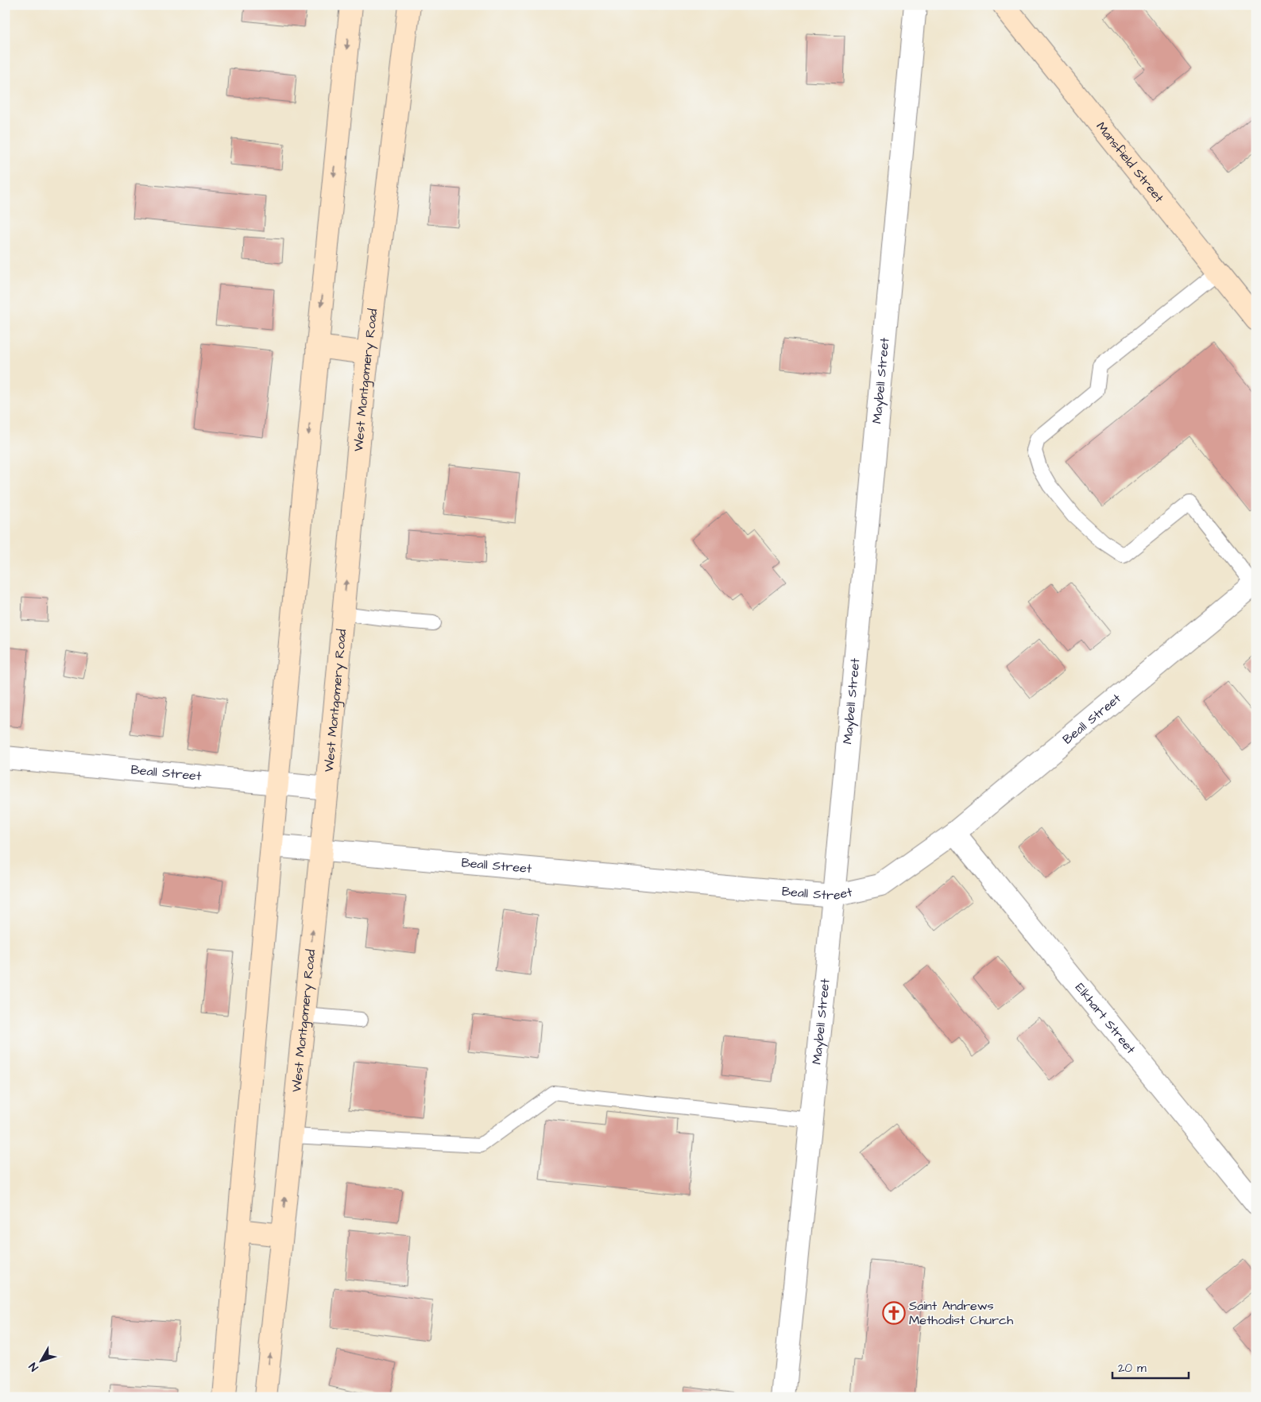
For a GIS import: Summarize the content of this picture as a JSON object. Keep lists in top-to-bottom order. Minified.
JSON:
{"streets":{"main road":["Mansfield Street","West Montgomery Road"],"street":["Maybell Street","Beall Street","Elkhart Street"]},"crossings":[["West Montgomery Road","Beall Street"],["Maybell Street","Beall Street"],["Beall Street","Elkhart Street"]],"places":{"church":["Saint Andrews Methodist Church"]},"scale_bar":"20 m","north":"bottom left"}
